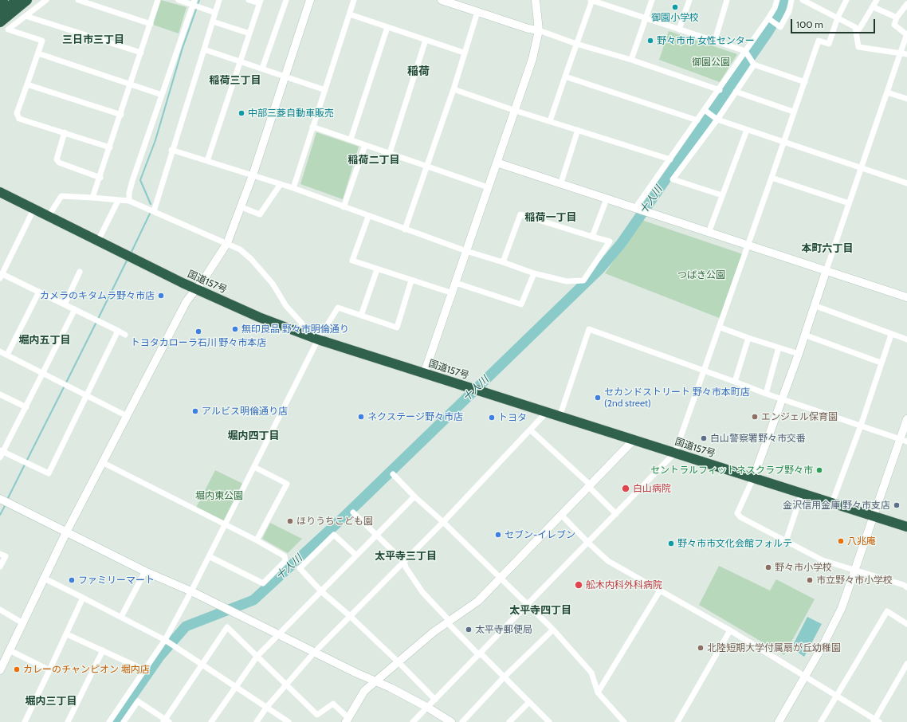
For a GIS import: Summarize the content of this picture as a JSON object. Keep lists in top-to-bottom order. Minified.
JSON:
{"streets":{"highway":["国道157号"]},"districts":["三日市三丁目","稲荷","稲荷三丁目","稲荷二丁目","稲荷一丁目","本町六丁目","堀内五丁目","堀内四丁目","太平寺三丁目","太平寺四丁目","堀内三丁目"],"water":["十人川"],"parks":["御園公園","つばき公園","堀内東公園"],"places":["御園小学校","野々市市 女性センター","中部三菱自動車販売","カメラのキタムラ野々市店","無印良品 野々市明倫通り","トヨタカローラ石川 野々市本店","セカンドストリート 野々市本町店 (2nd street)","アルビス明倫通り店","ネクステージ野々市店","エンジェル保育園","トヨタ","白山警察署野々市交番","セントラルフィットネスクラブ野々市","白山病院","金沢信用金庫 野々市支店","ほりうちこども園","セブン-イレブン","八兆庵","野々市市文化会館フォルテ","野々市小学校","ファミリーマート","市立野々市小学校","舩木内科外科病院","太平寺郵便局","北陸短期大学付属扇が丘幼稚園","カレーのチャンピオン 堀内店"],"scale_bar":"100 m"}
